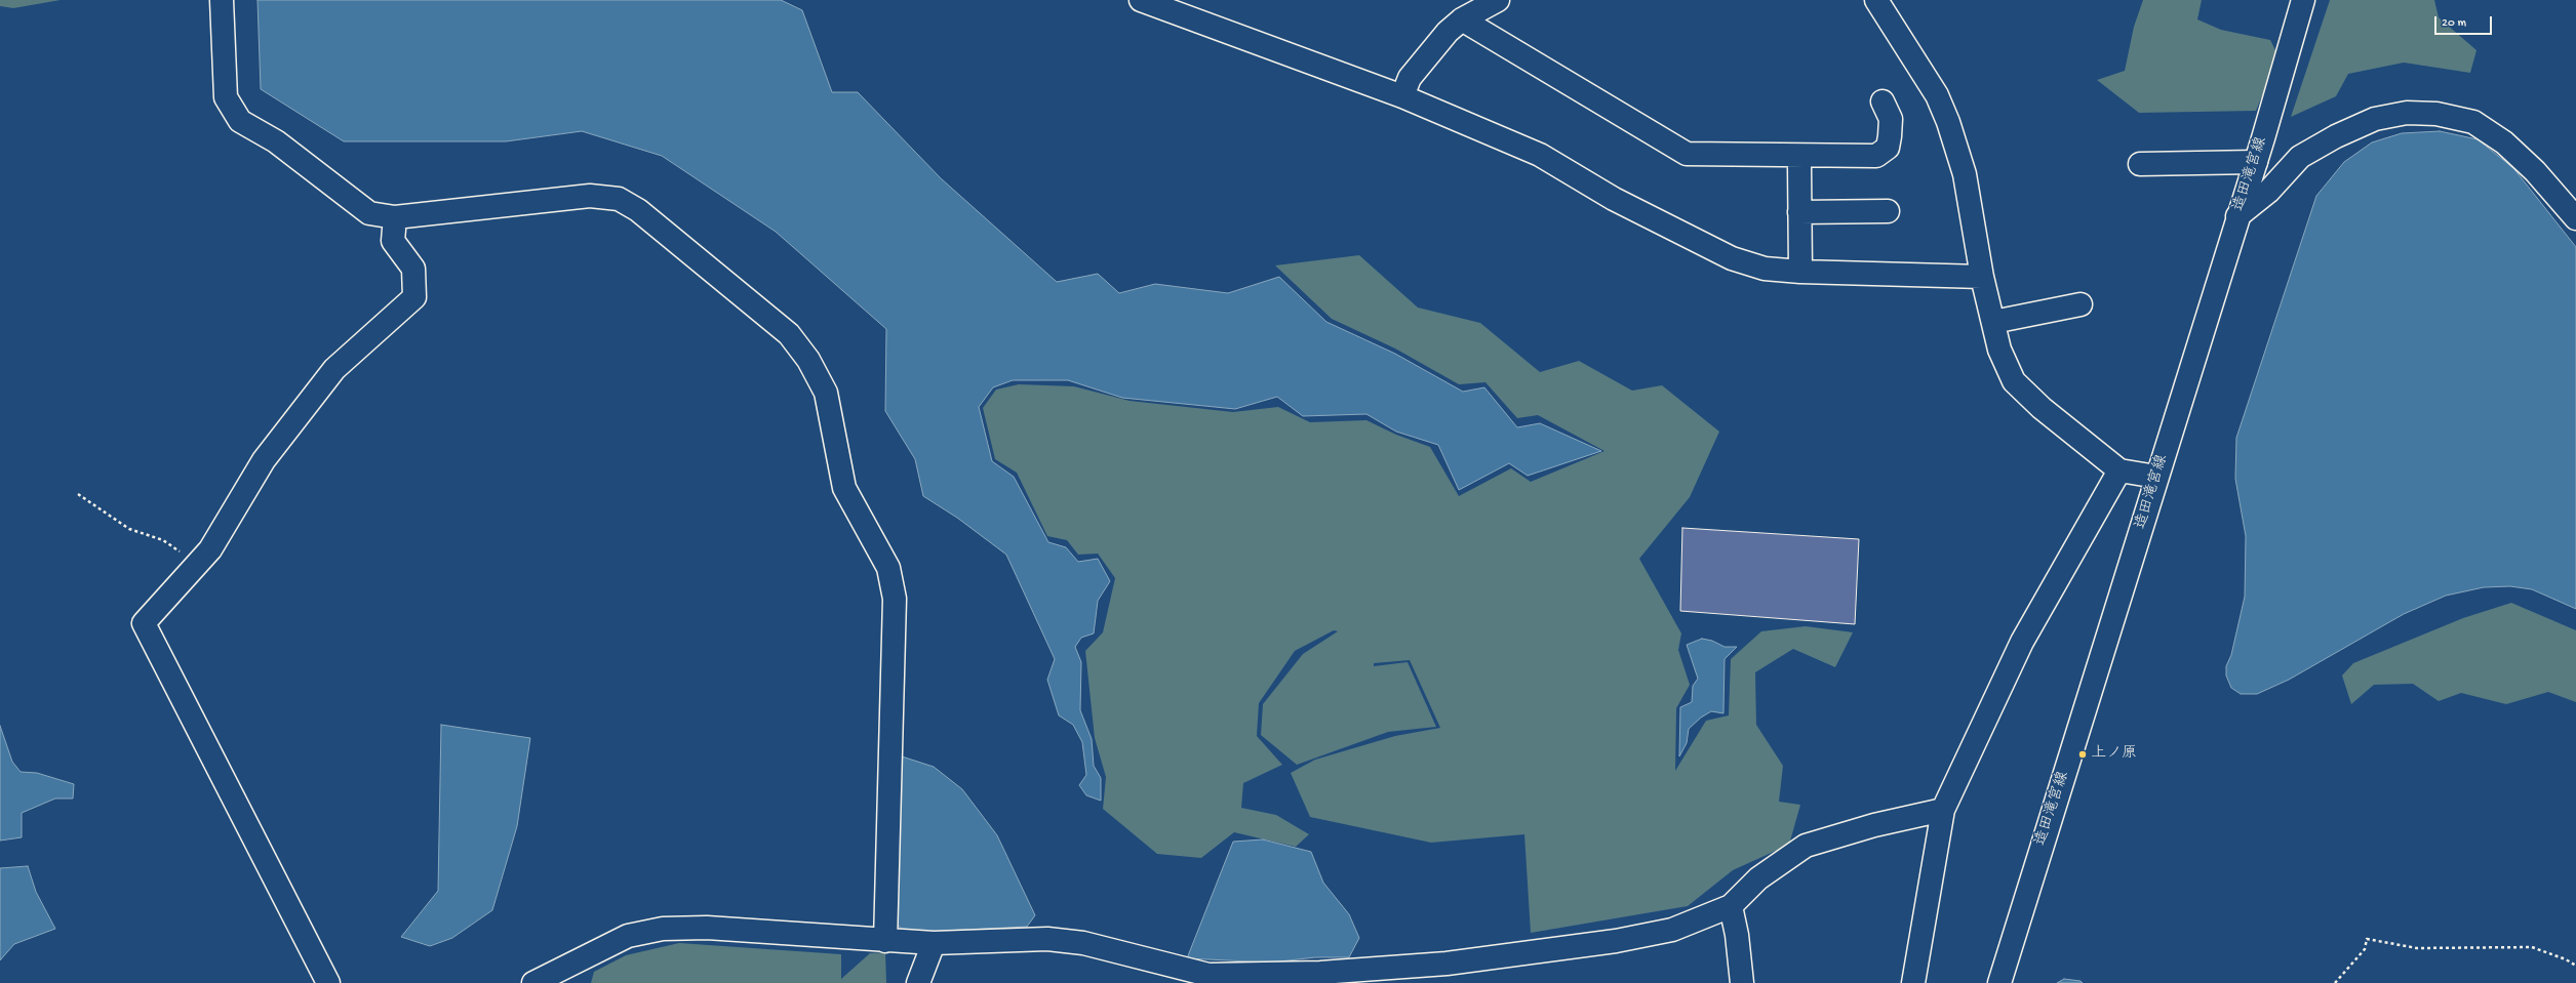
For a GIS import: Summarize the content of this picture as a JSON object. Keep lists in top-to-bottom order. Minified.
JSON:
{"streets":{"street":["造田滝宮線"]},"places":["上ノ原"],"scale_bar":"20 m"}
